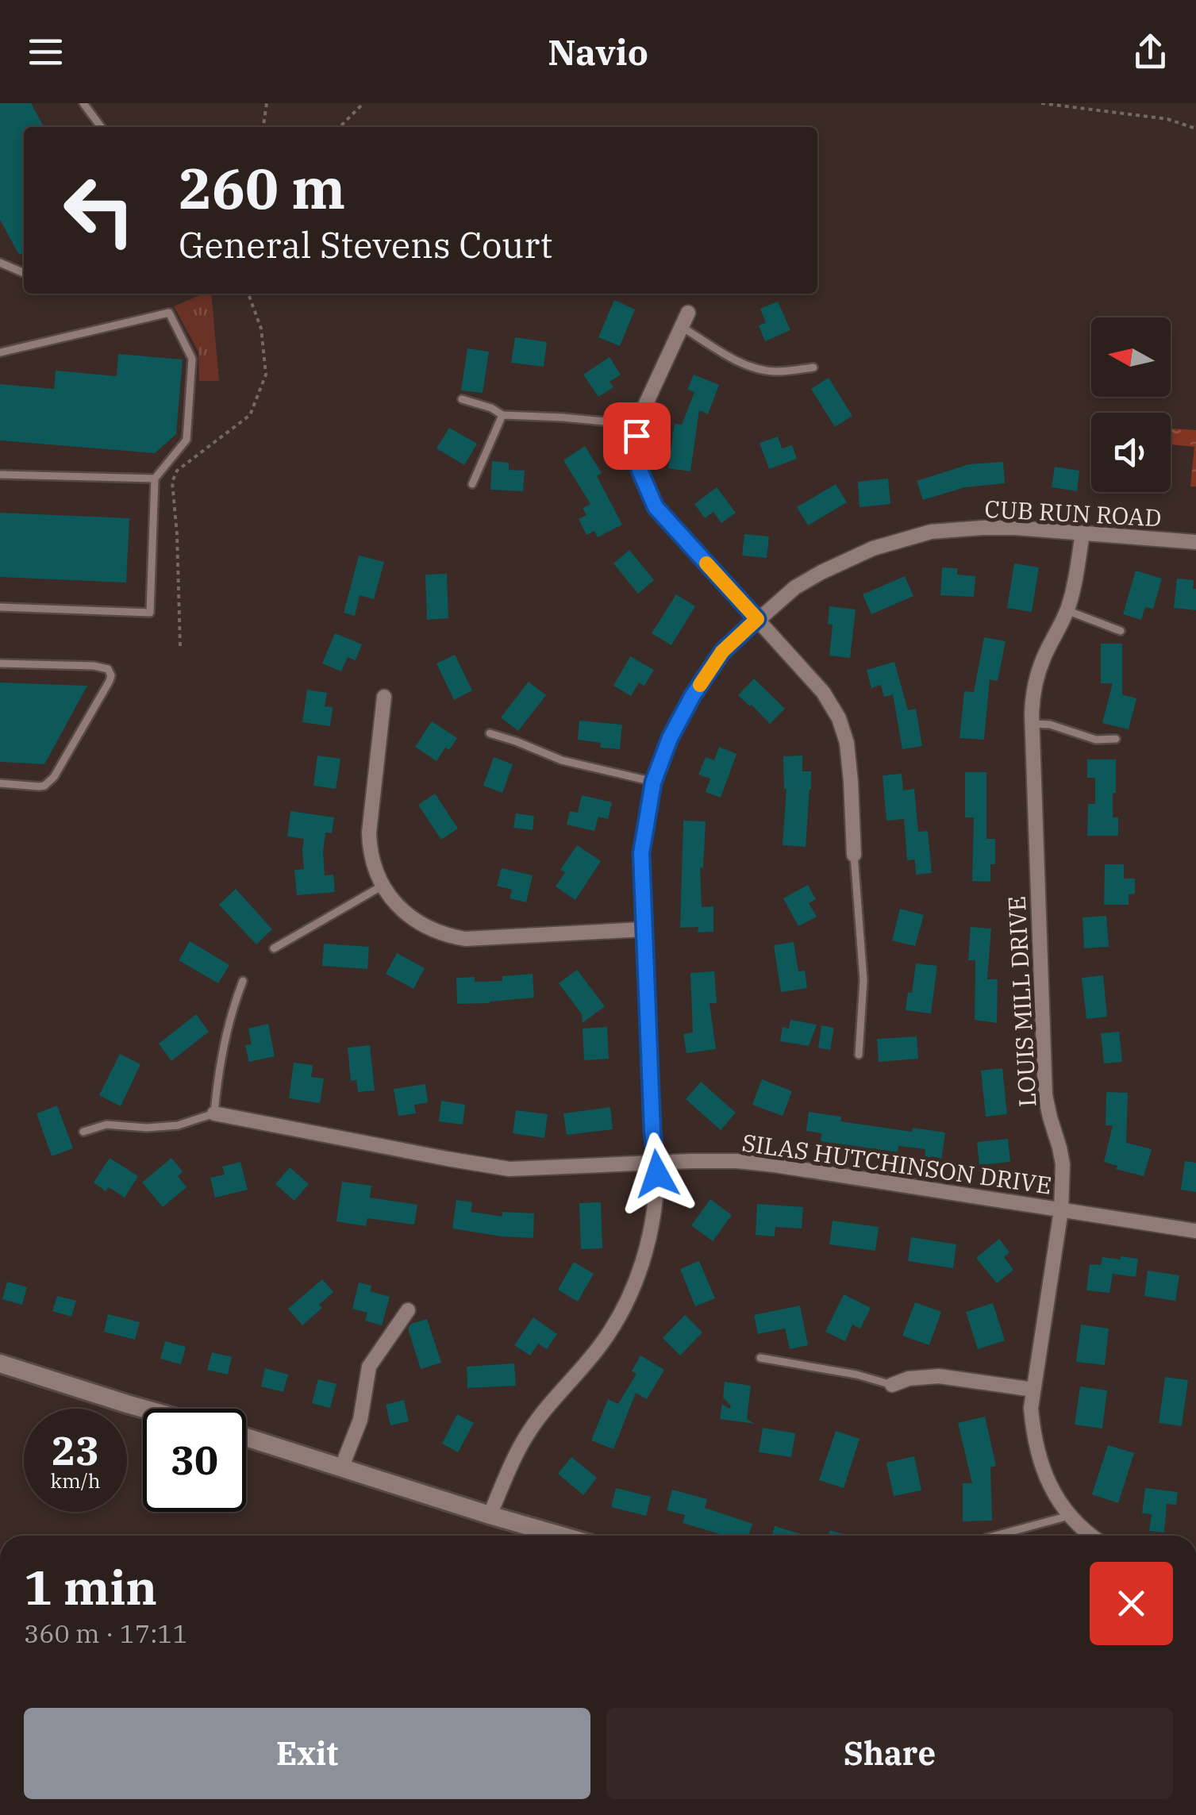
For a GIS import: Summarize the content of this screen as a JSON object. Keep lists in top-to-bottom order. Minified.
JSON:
{"streets":{"street":["CUB RUN ROAD","LOUIS MILL DRIVE","SILAS HUTCHINSON DRIVE"]},"crossings":[["CUB RUN ROAD","LOUIS MILL DRIVE"],["CUB RUN ROAD","SILAS HUTCHINSON DRIVE"],["LOUIS MILL DRIVE","SILAS HUTCHINSON DRIVE"]],"north":"left","page":{"header":"Navio","turn":["260 m","General Stevens Court"],"speed":"23 km/h","limit":"30","heading":["1 min","360 m · 17:11"],"buttons":["Exit","Share"]}}
